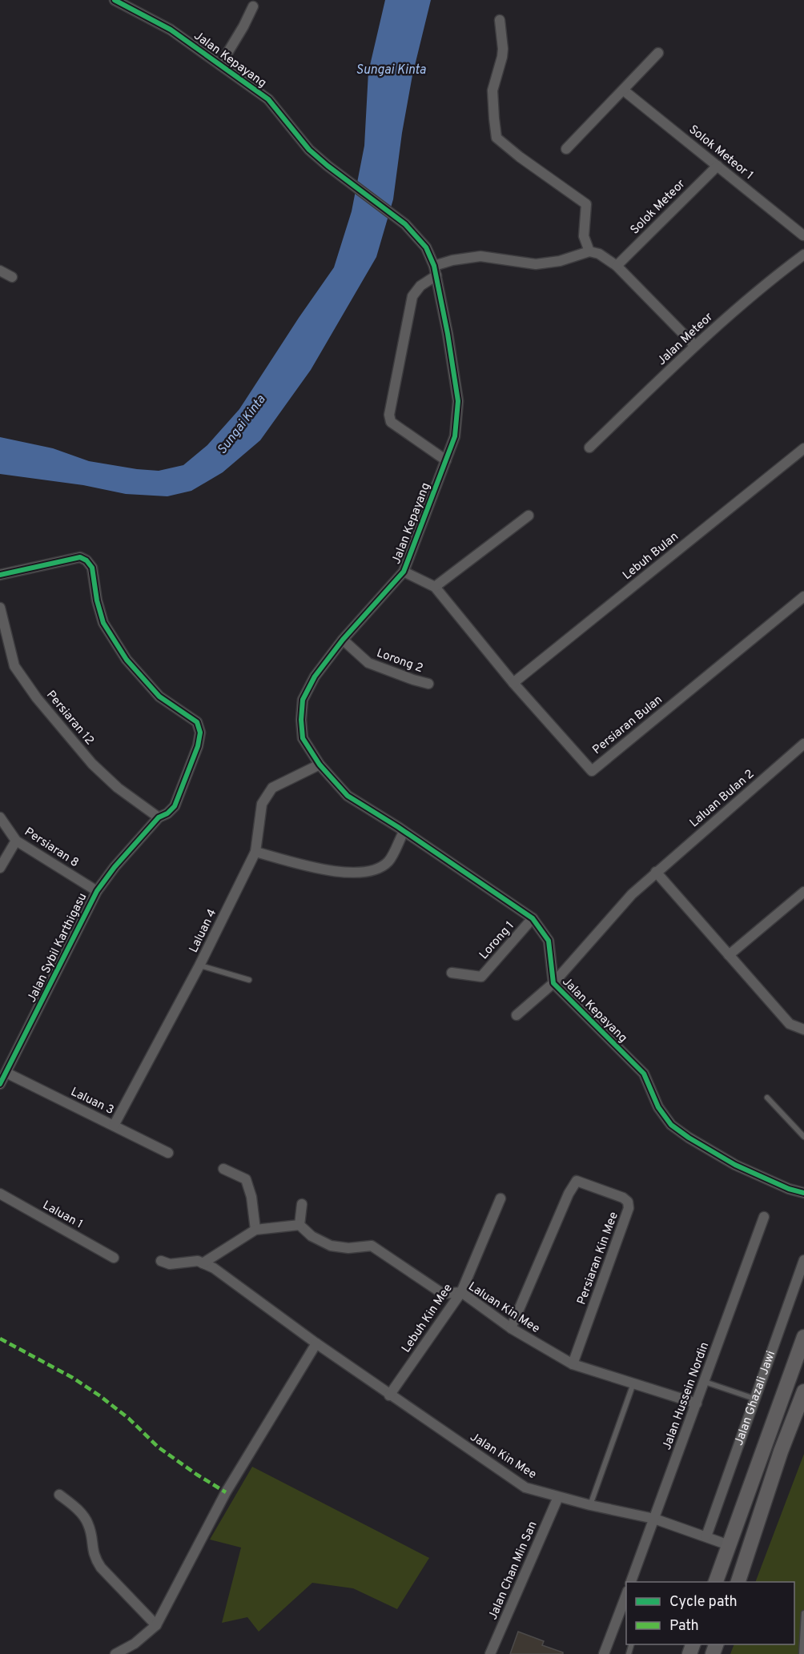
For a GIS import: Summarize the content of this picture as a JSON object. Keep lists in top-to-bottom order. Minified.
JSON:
{"streets":{"main road":["Jalan Ghazali Jawi"],"street":["Jalan Kepayang","Solok Meteor 1","Solok Meteor","Jalan Meteor","Lebuh Bulan","Lorong 2","Persiaran 12","Persiaran Bulan","Laluan Bulan 2","Persiaran 8","Laluan 4","Lorong 1","Jalan Sybil Karthigasu","Laluan 3","Laluan 1","Persiaran Kin Mee","Laluan Kin Mee","Lebuh Kin Mee","Jalan Hussein Nordin","Jalan Kin Mee","Jalan Chan Min San"]},"crossings":[["Jalan Kepayang","Lorong 2"],["Jalan Kepayang","Persiaran Bulan"],["Jalan Kepayang","Laluan Bulan 2"],["Jalan Kepayang","Laluan 4"],["Jalan Kepayang","Lorong 1"],["Solok Meteor 1","Solok Meteor"],["Lebuh Bulan","Persiaran Bulan"],["Persiaran 12","Jalan Sybil Karthigasu"],["Persiaran 8","Jalan Sybil Karthigasu"],["Laluan 4","Laluan 3"],["Jalan Sybil Karthigasu","Laluan 3"],["Persiaran Kin Mee","Laluan Kin Mee"],["Laluan Kin Mee","Lebuh Kin Mee"],["Laluan Kin Mee","Jalan Hussein Nordin"],["Lebuh Kin Mee","Jalan Kin Mee"],["Jalan Hussein Nordin","Jalan Kin Mee"],["Jalan Ghazali Jawi","Jalan Kin Mee"],["Jalan Kin Mee","Jalan Chan Min San"]],"water":["Sungai Kinta"],"legend":["Cycle path","Path"]}
